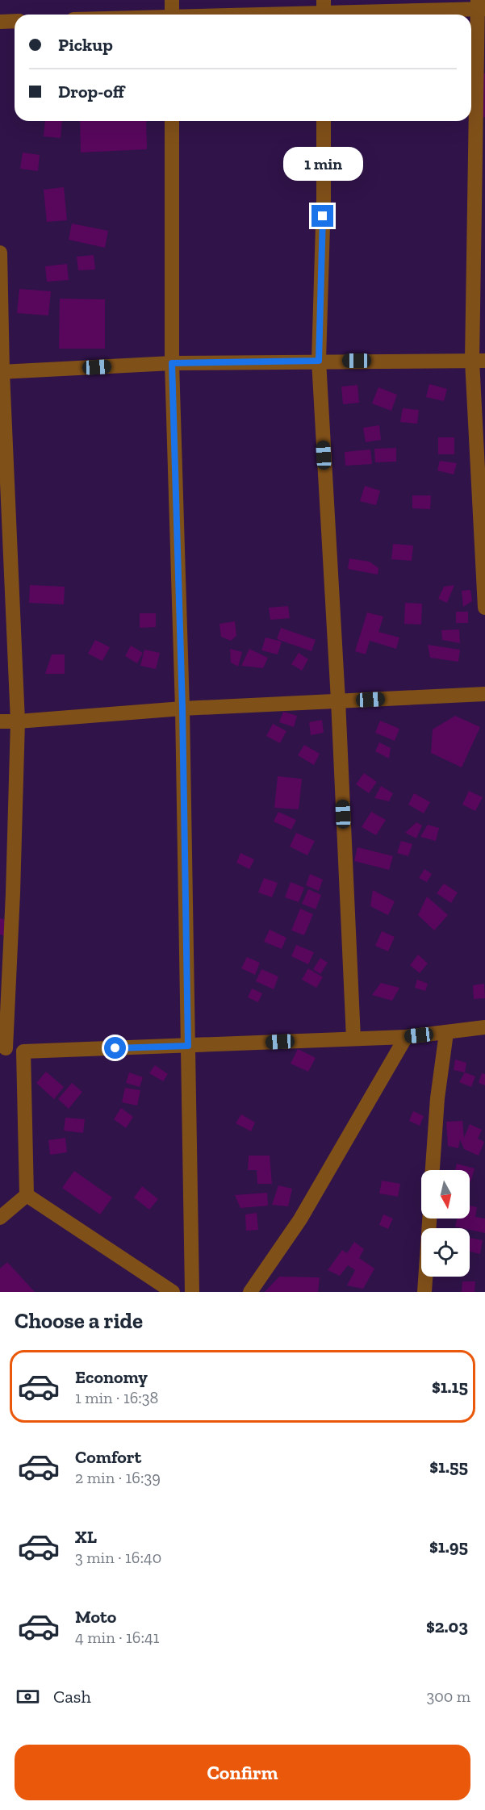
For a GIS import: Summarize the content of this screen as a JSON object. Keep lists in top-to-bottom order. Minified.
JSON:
{"north":"bottom","page":{"banner":["Pickup","Drop-off"],"bubble":"1 min","heading":"Choose a ride","list":[{"name":"Economy","note":"1 min · 16:38","value":"$1.15"},{"name":"Comfort","note":"2 min · 16:39","value":"$1.55"},{"name":"XL","note":"3 min · 16:40","value":"$1.95"},{"name":"Moto","note":"4 min · 16:41","value":"$2.03"}],"pay":["Cash","300 m"],"buttons":"Confirm"}}
